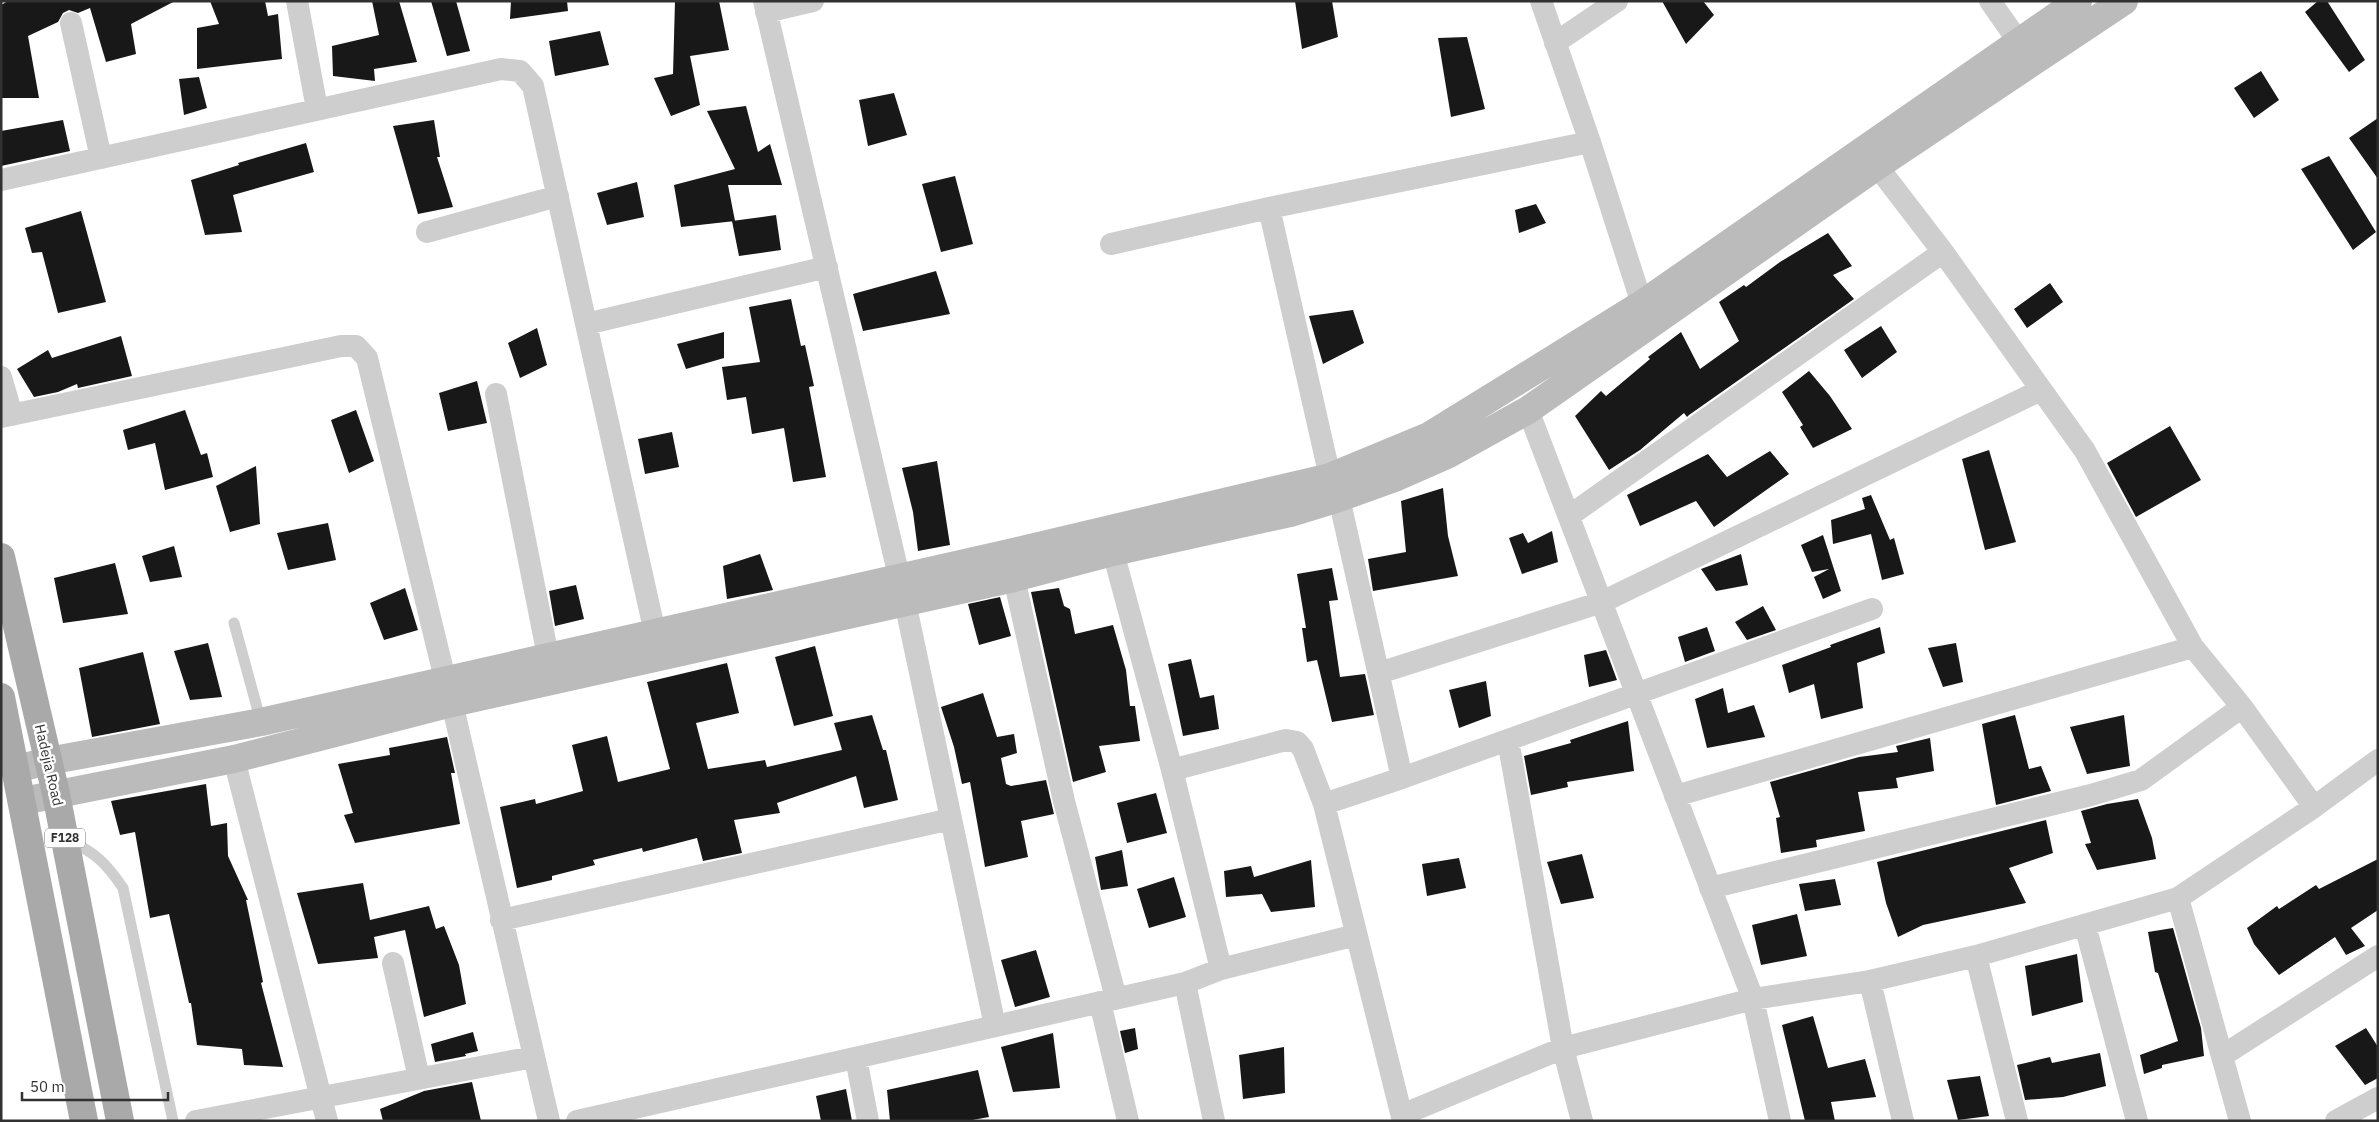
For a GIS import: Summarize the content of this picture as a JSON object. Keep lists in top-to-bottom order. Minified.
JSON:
{"streets":{"main road":["Hadejia Road","F128"]},"scale_bar":"50 m"}
